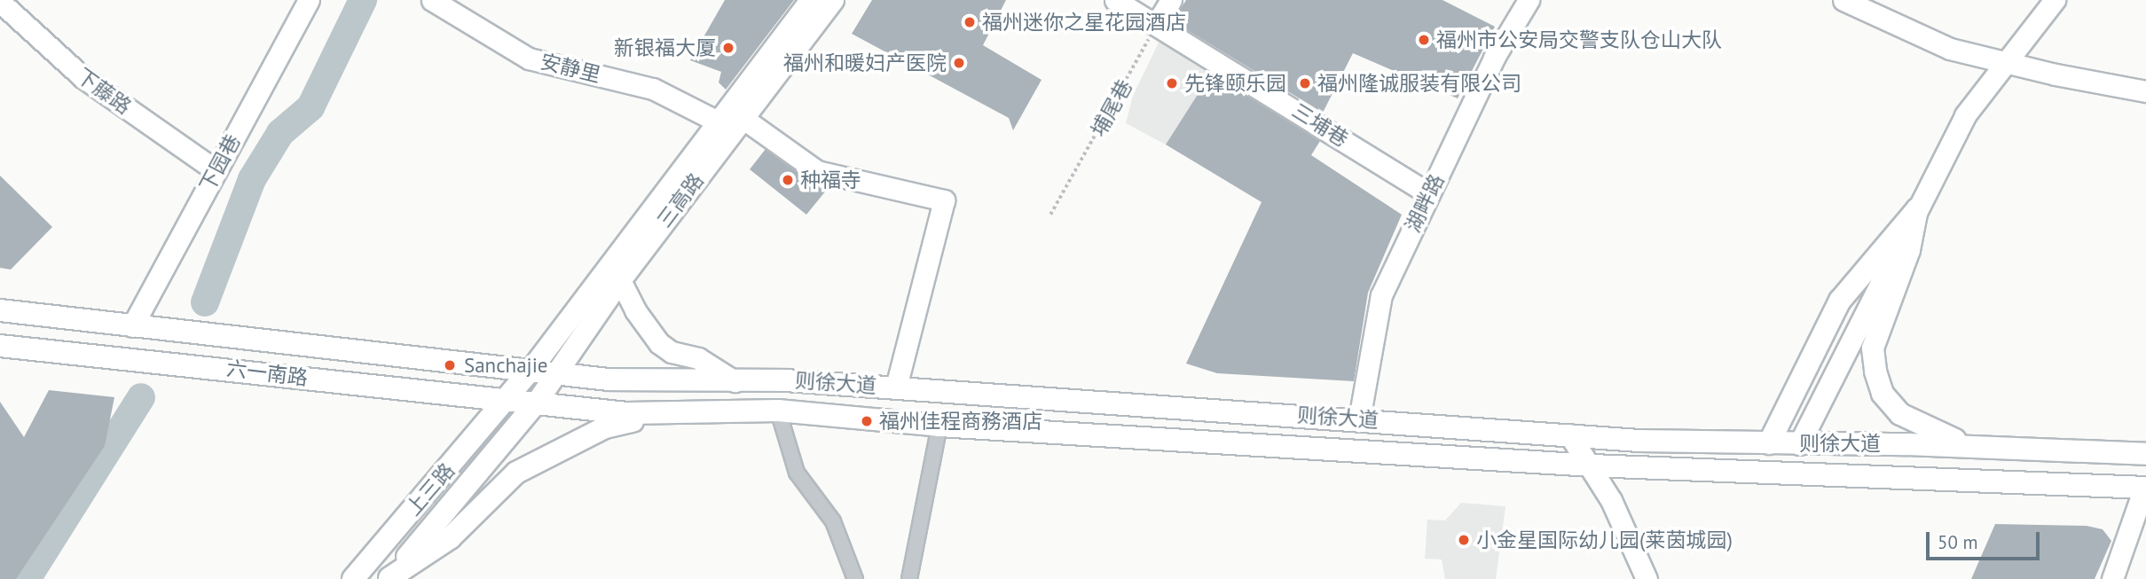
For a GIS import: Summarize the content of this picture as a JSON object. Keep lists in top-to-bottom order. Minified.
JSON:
{"streets":{"main road":["六一南路","则徐大道","上三路"],"street":["安静里","下藤路","三埔巷","下园巷","三高路","湖畔路"],"path":["埔尾巷"]},"crossings":[["安静里","三高路"],["下藤路","下园巷"],["埔尾巷","三埔巷"],["三埔巷","湖畔路"],["下园巷","则徐大道"],["三高路","六一南路"],["三高路","则徐大道"],["三高路","上三路"],["湖畔路","则徐大道"],["六一南路","则徐大道"],["六一南路","上三路"],["则徐大道","上三路"]],"places":["福州迷你之星花园酒店","福州市公安局交警支队仓山大队","新银福大厦","福州和暖妇产医院","先锋颐乐园","福州隆诚服装有限公司","种福寺","Sanchajie","福州佳程商務酒店","小金星国际幼儿园(莱茵城园)"],"scale_bar":"50 m"}
